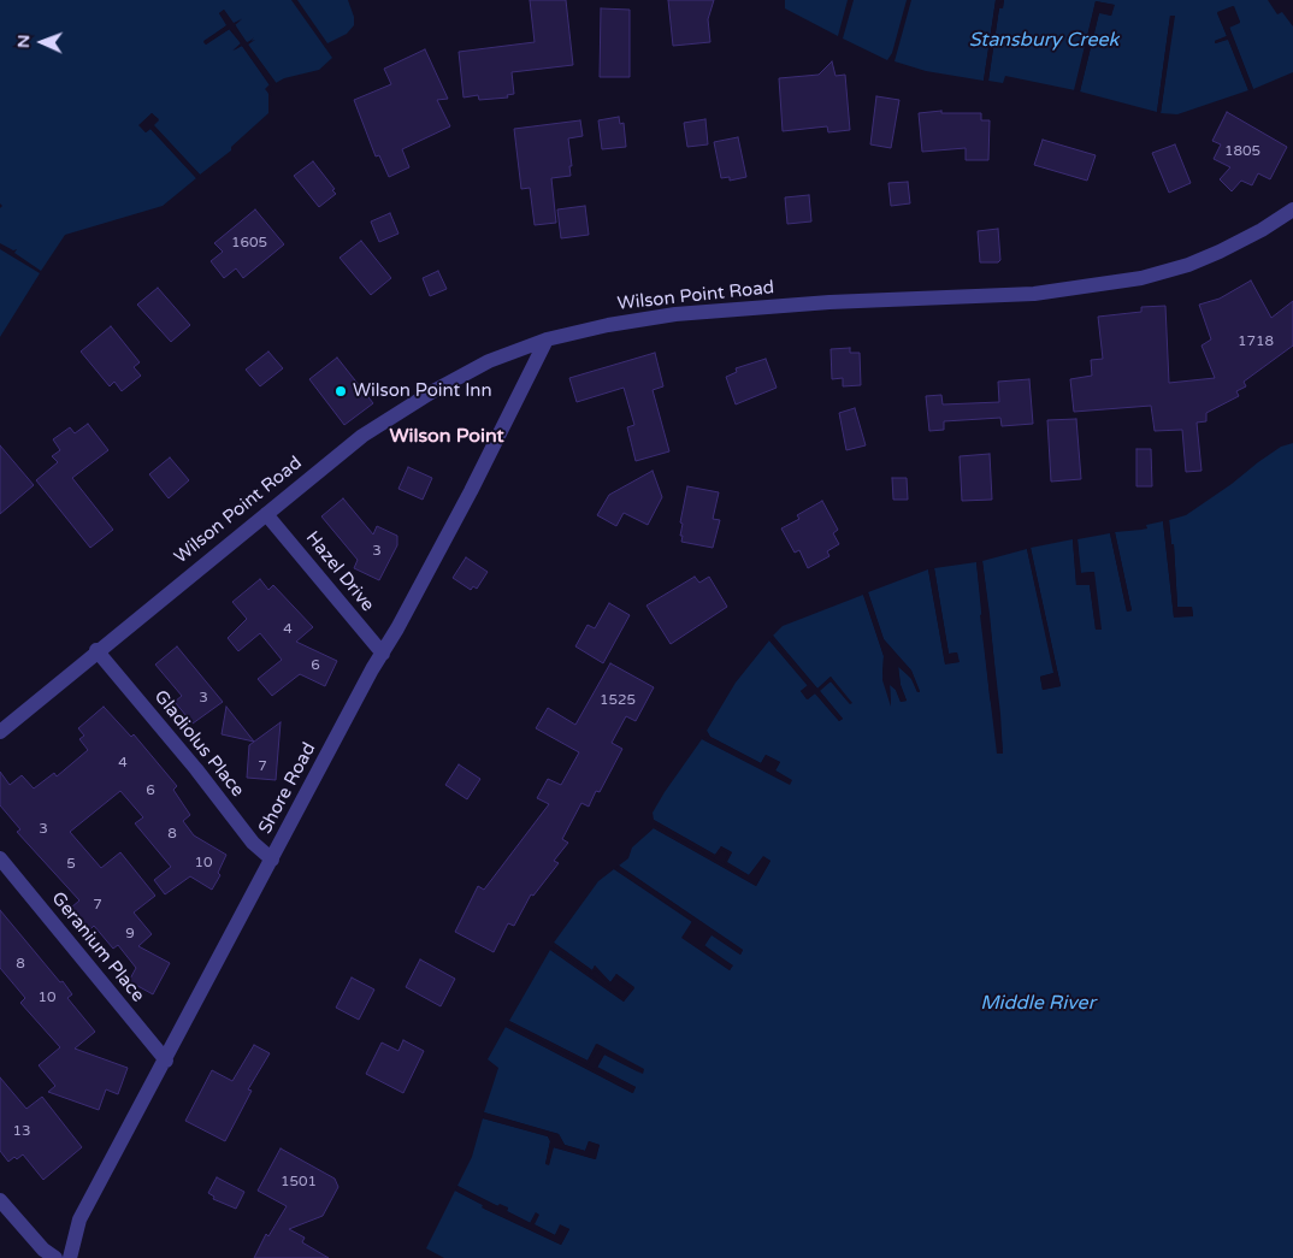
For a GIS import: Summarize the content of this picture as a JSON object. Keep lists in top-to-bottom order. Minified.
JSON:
{"streets":{"street":["Wilson Point Road","Hazel Drive","Gladiolus Place","Shore Road","Geranium Place"]},"crossings":[["Wilson Point Road","Hazel Drive"],["Wilson Point Road","Gladiolus Place"],["Wilson Point Road","Shore Road"],["Hazel Drive","Shore Road"],["Gladiolus Place","Shore Road"],["Shore Road","Geranium Place"]],"districts":["Wilson Point"],"water":["Stansbury Creek","Middle River"],"places":["Wilson Point Inn"],"house_numbers":["1805","1605","1718","3","4","6","3","1525","4","7","6","3","8","10","5","7","9","8","10","13","1501"],"north":"left"}
